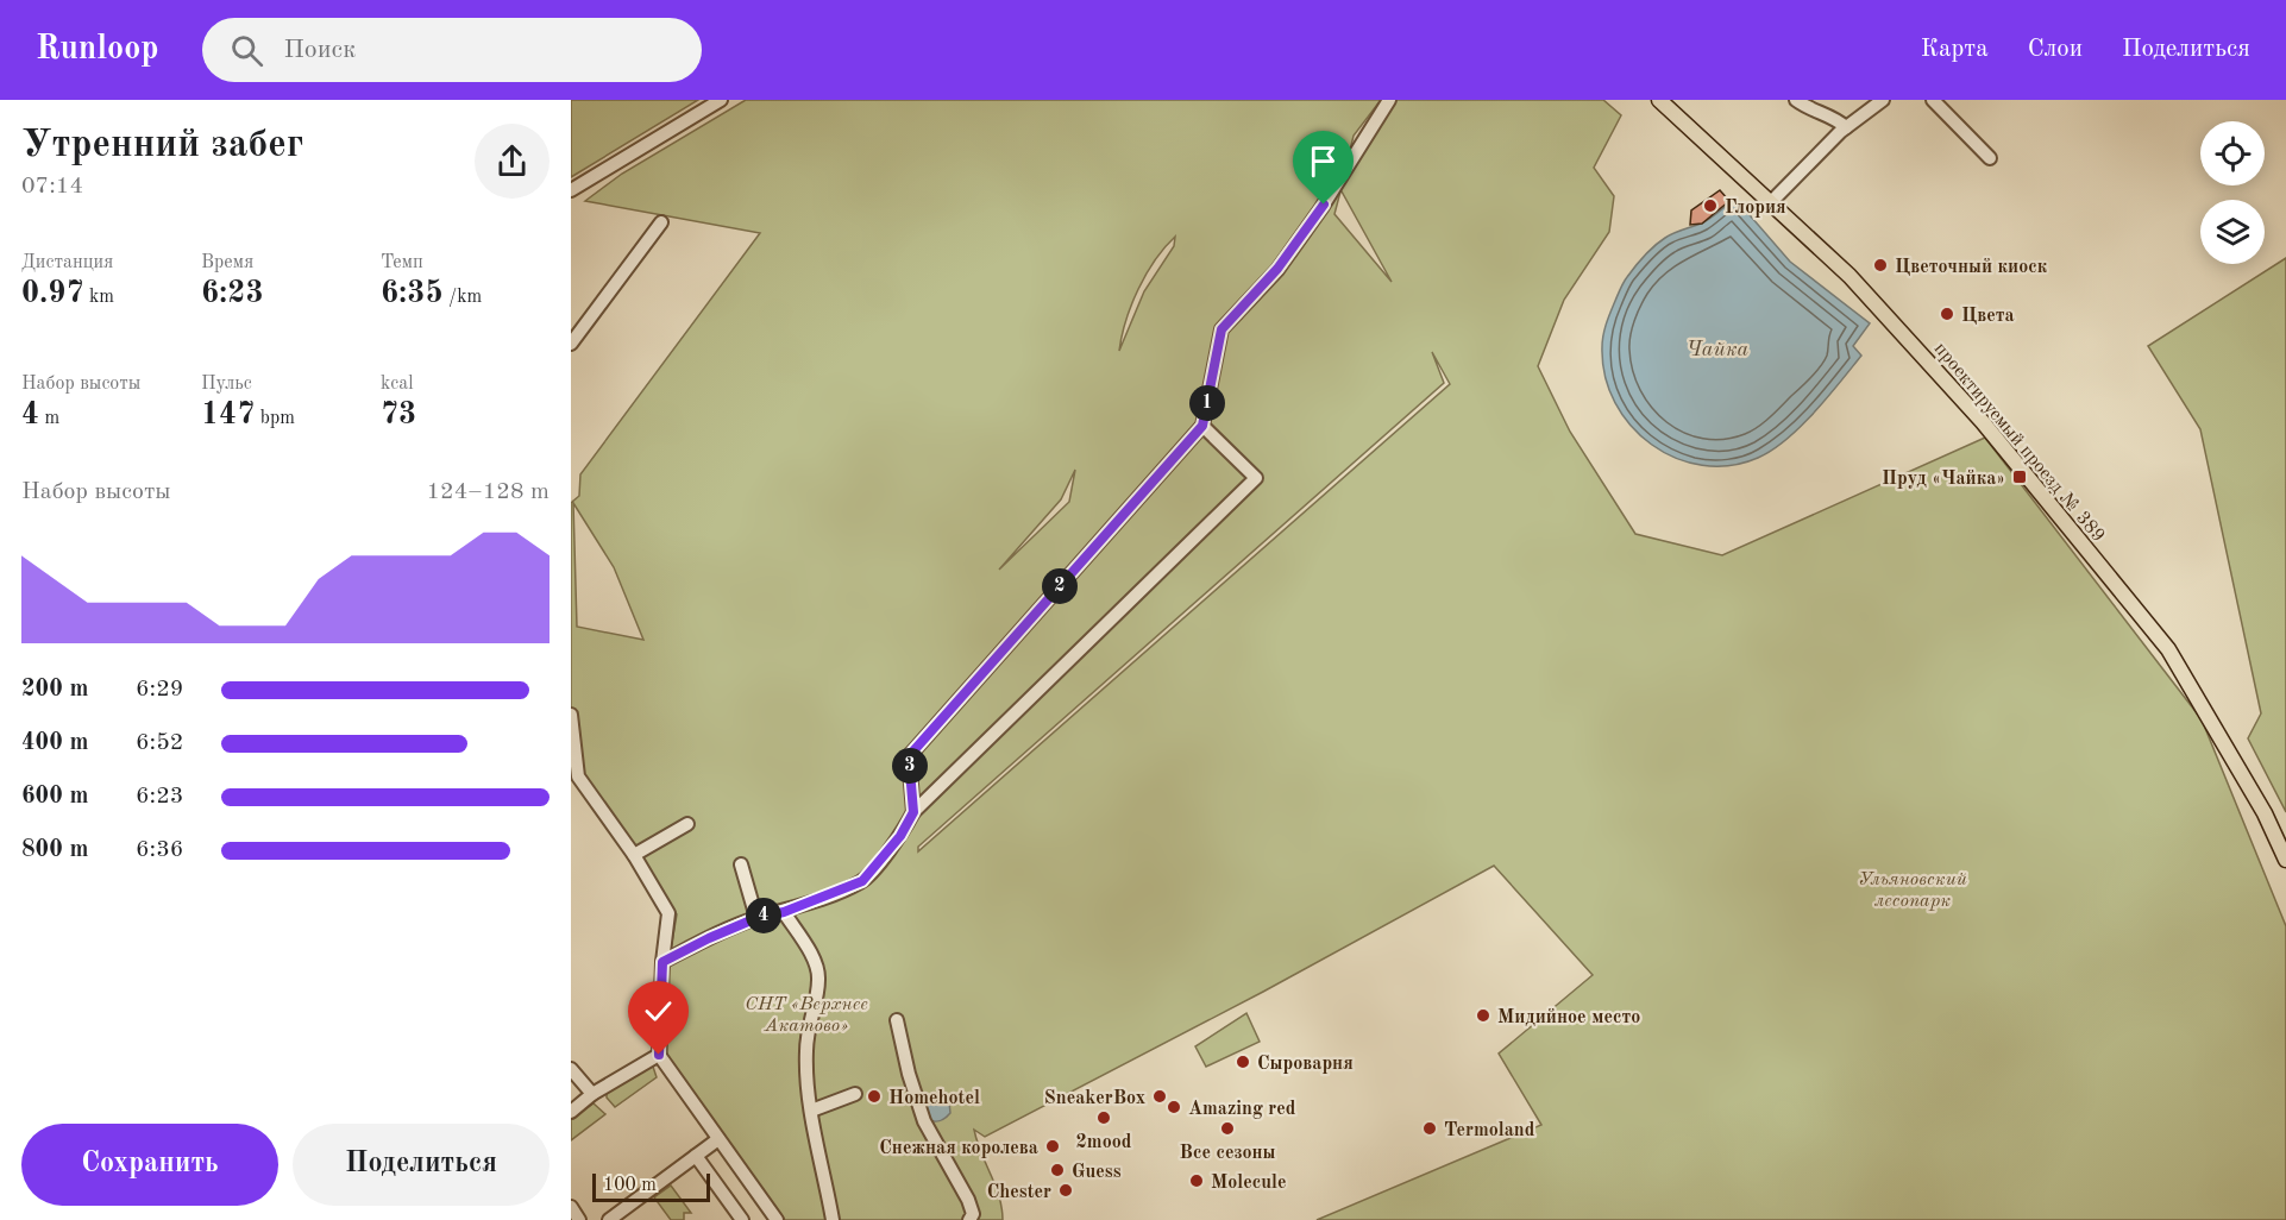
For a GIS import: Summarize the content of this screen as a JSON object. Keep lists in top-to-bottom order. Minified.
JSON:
{"streets":{"main road":["проектируемый проезд № 389"]},"water":["Чайка"],"parks":["Ульяновский лесопарк","СНТ «Верхнее Акатово»"],"places":{"other":["Глория","Цветочный киоск","Цвета","Мидийное место","Сыроварня","Homehotel","SneakerBox","Amazing red","2mood","Все сезоны","Termoland","Снежная королева","Guess","Molecule","Chester"],"transit":["Пруд «Чайка»"]},"scale_bar":"100 m","page":{"header":"Runloop","search":"Поиск","nav":["Карта","Слои","Поделиться"],"heading":["Утренний забег","07:14"],"stats":[["Дистанция","0.97 km"],["Время","6:23"],["Темп","6:35 /km"],["Набор высоты","4 m"],["Пульс","147 bpm"],["kcal","73"]],"pins":["1","2","3","4"],"chart":["Набор высоты","124–128 m"],"list":[{"name":"200 m","note":"6:29"},{"name":"400 m","note":"6:52"},{"name":"600 m","note":"6:23"},{"name":"800 m","note":"6:36"}],"buttons":["Сохранить","Поделиться"],"scale":"100 m"}}
